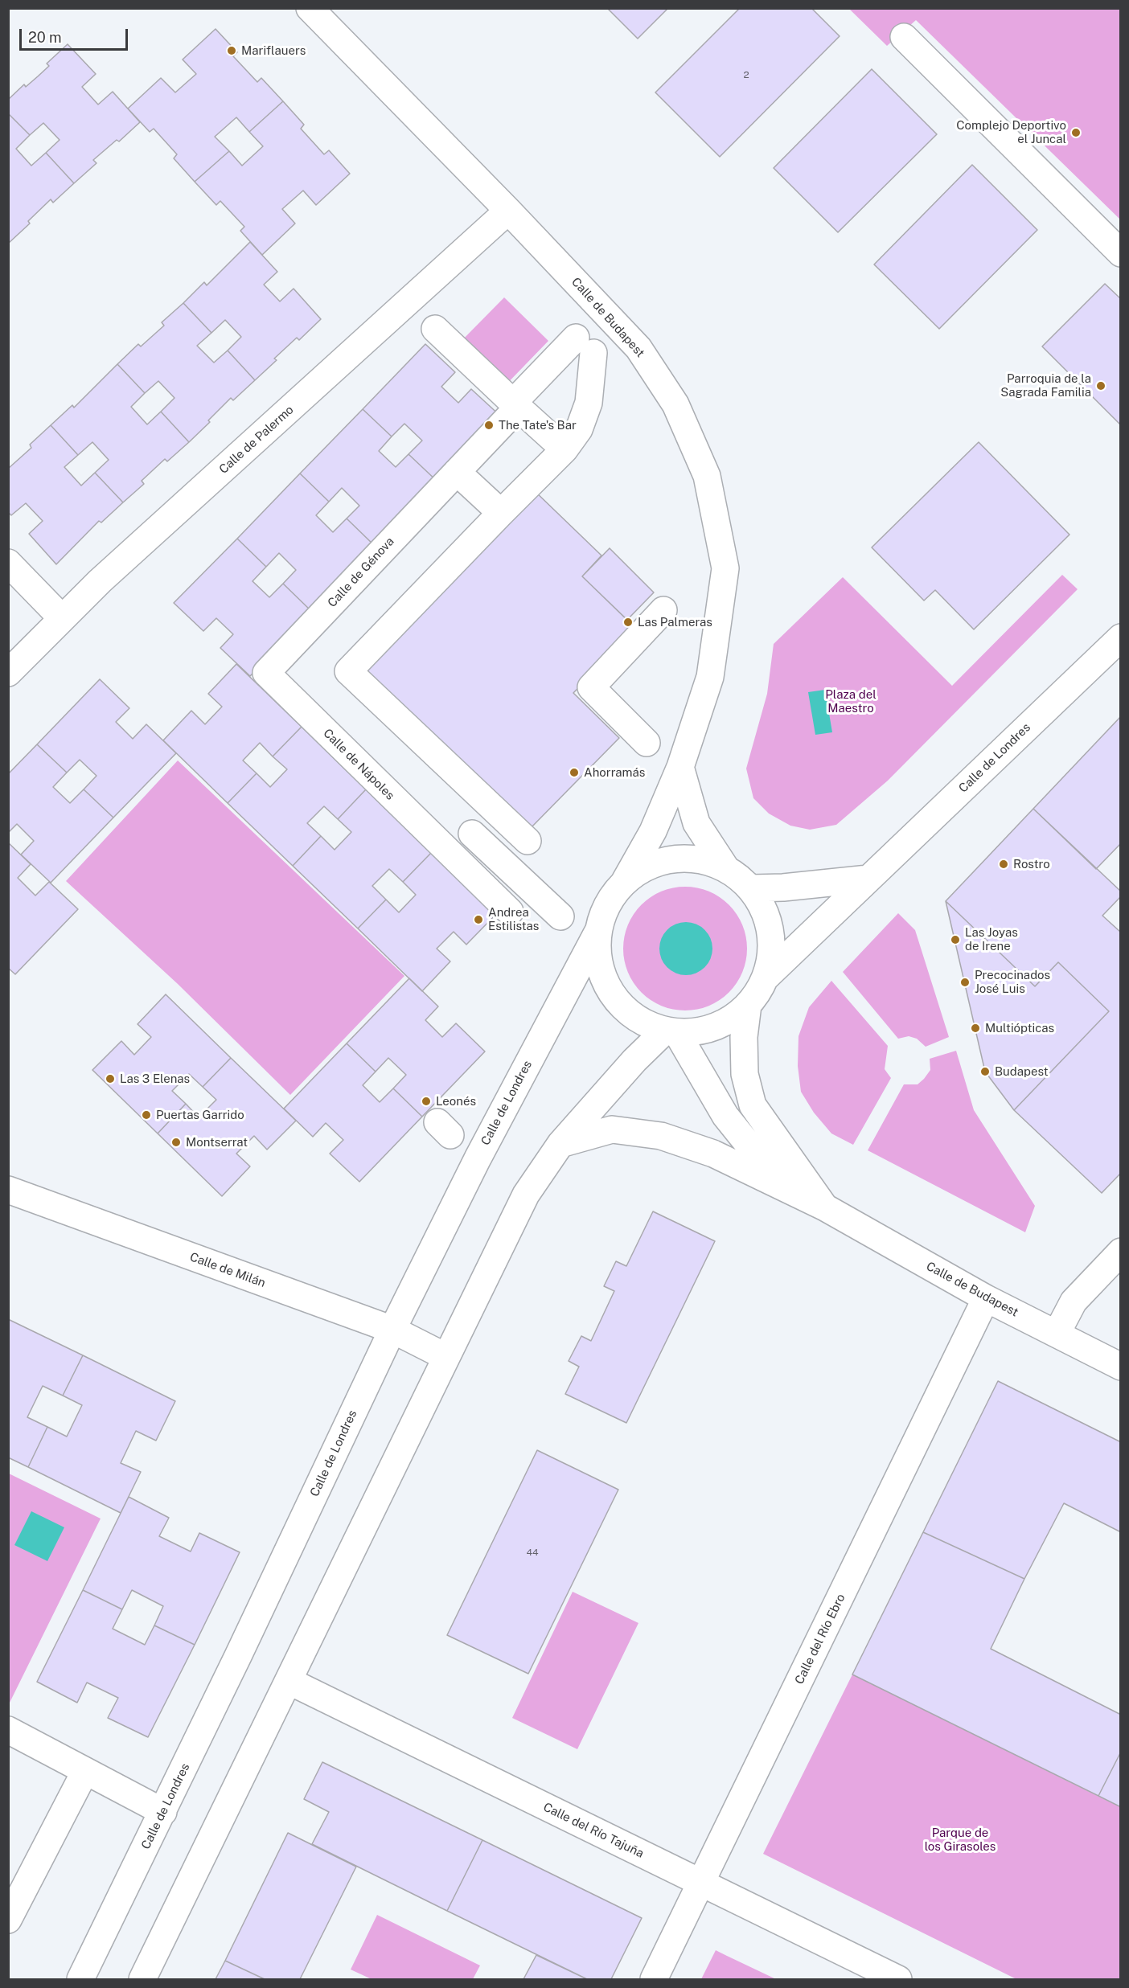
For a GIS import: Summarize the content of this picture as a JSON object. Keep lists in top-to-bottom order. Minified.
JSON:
{"streets":{"street":["Calle de Budapest","Calle de Palermo","Calle de Génova","Calle de Londres","Calle de Nápoles","Calle de Milán","Calle del Río Ebro","Calle del Río Tajuña"]},"crossings":[["Calle de Budapest","Calle de Palermo"],["Calle de Budapest","Calle del Río Ebro"],["Calle de Génova","Calle de Nápoles"],["Calle de Londres","Calle de Milán"],["Calle del Río Ebro","Calle del Río Tajuña"]],"parks":["Plaza del Maestro","Parque de los Girasoles"],"places":["Mariflauers","Complejo Deportivo el Juncal","Parroquia de la Sagrada Familia","The Tate's Bar","Las Palmeras","Ahorramás","Rostro","Andrea Estilistas","Las Joyas de Irene","Precocinados José Luis","Multiópticas","Budapest","Las 3 Elenas","Leonés","Puertas Garrido","Montserrat"],"house_numbers":["2","44"],"scale_bar":"20 m"}
